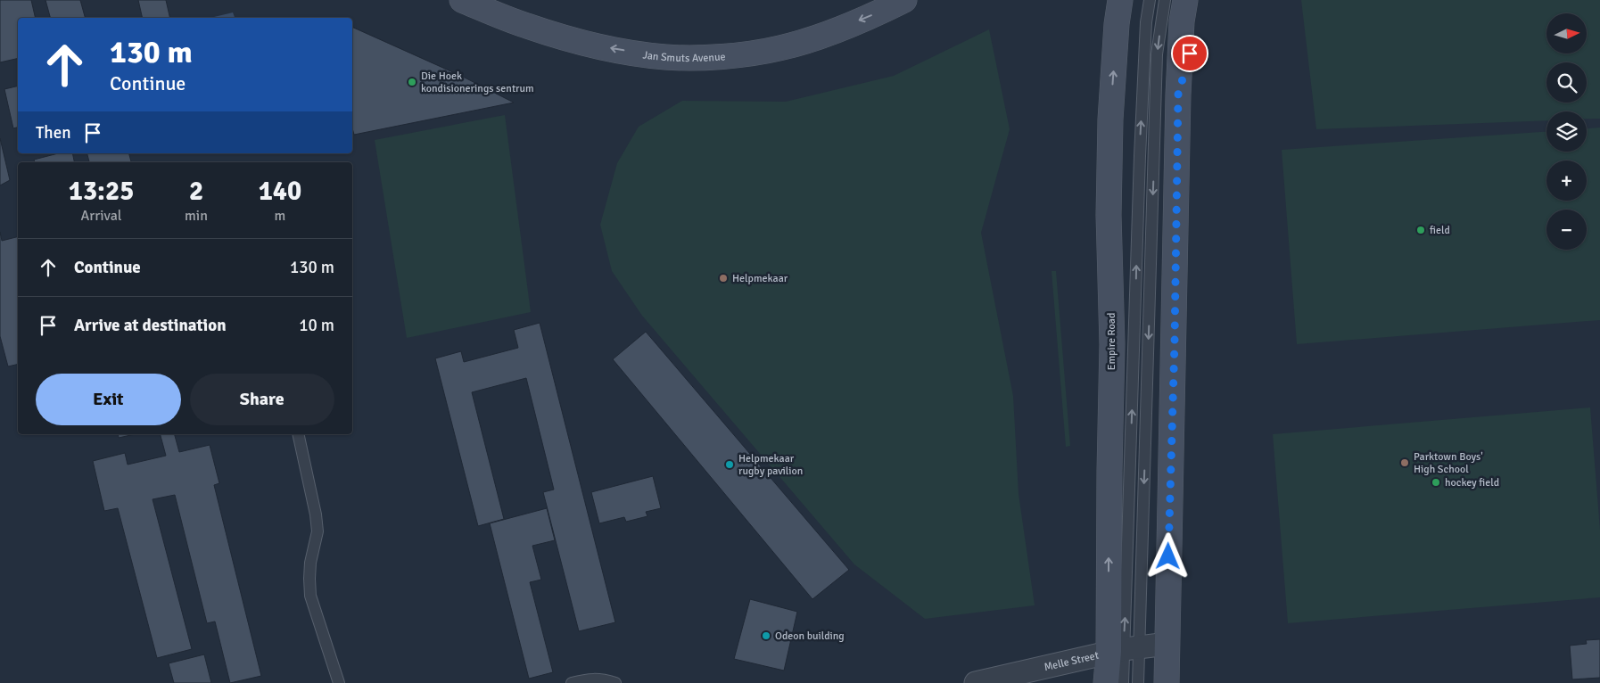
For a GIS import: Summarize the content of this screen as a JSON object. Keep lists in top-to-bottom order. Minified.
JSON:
{"streets":{"main road":["Jan Smuts Avenue","Empire Road"],"street":["Melle Street"]},"crossings":[["Empire Road","Melle Street"]],"one_way":["Jan Smuts Avenue"],"places":["Die Hoek kondisionerings sentrum","field","Helpmekaar","Parktown Boys' High School","Helpmekaar rugby pavilion","hockey field","Odeon building"],"north":"right","page":{"map_buttons":["+","−"],"turn":["130 m","Continue"],"then":"Then","eta":["13:25","Arrival","2","min","140","m"],"list":[{"name":"Continue","value":"130 m"},{"name":"Arrive at destination","value":"10 m"}],"buttons":["Exit","Share"]}}
